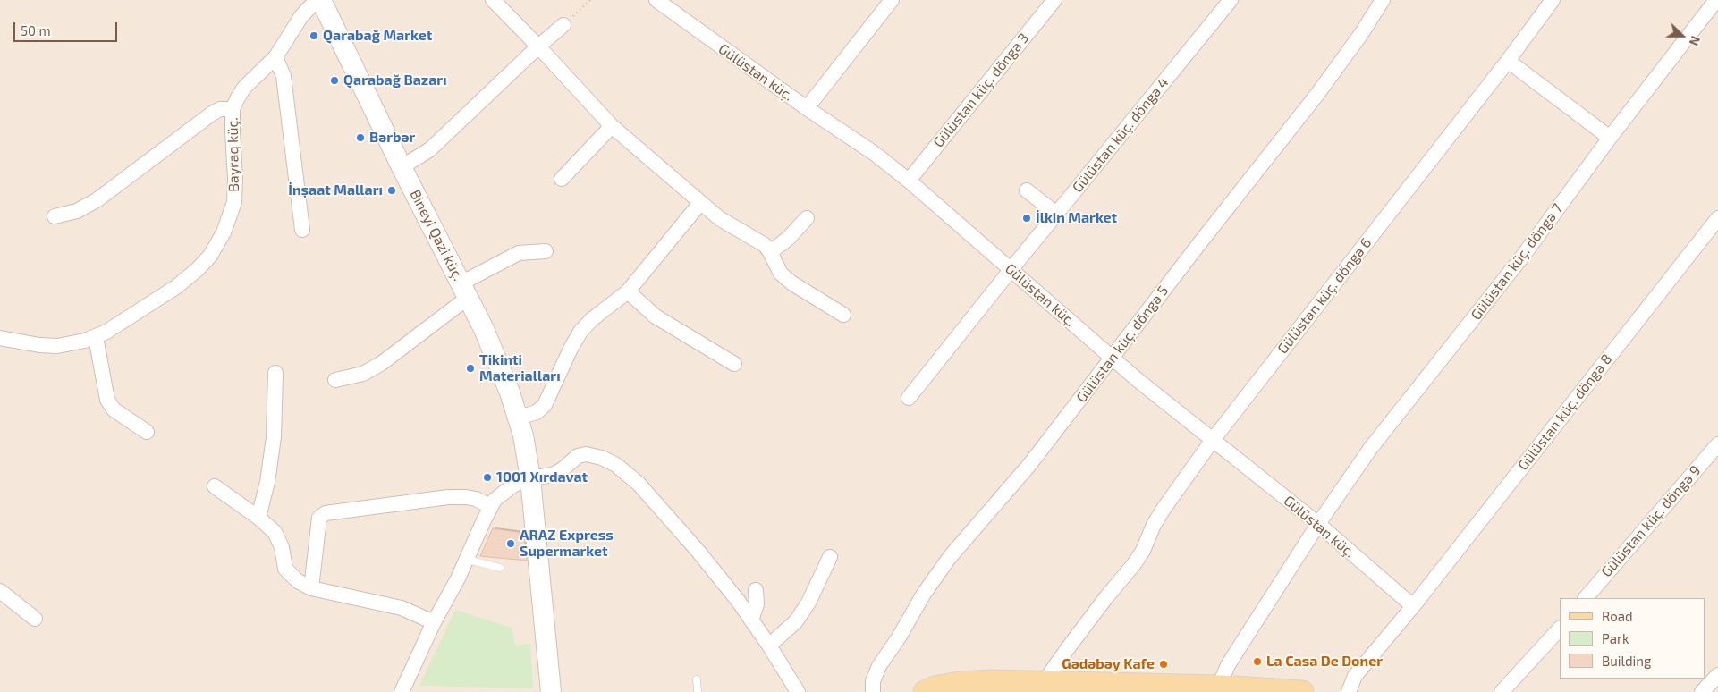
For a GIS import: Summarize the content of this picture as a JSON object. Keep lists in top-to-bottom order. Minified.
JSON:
{"streets":{"main road":["Bineyi Qazi küç."],"street":["Gülüstan küç.","Gülüstan küç. döngə 3","Gülüstan küç. döngə 4","Bayraq küç.","Gülüstan küç. döngə 7","Gülüstan küç. döngə 6","Gülüstan küç. döngə 5","Gülüstan küç. döngə 8","Gülüstan küç. döngə 9"]},"crossings":[["Gülüstan küç.","Gülüstan küç. döngə 3"],["Gülüstan küç.","Gülüstan küç. döngə 4"],["Gülüstan küç.","Gülüstan küç. döngə 7"],["Gülüstan küç.","Gülüstan küç. döngə 6"],["Gülüstan küç.","Gülüstan küç. döngə 5"],["Gülüstan küç.","Gülüstan küç. döngə 8"]],"places":["Qarabağ Market","Qarabağ Bazarı","Bərbər","İnşaat Malları","İlkin Market","Tikinti Materialları","1001 Xırdavat","ARAZ Express Supermarket","La Casa De Doner","Gədəbəy Kafe"],"legend":["Road","Park","Building"],"scale_bar":"50 m","north":"right"}
